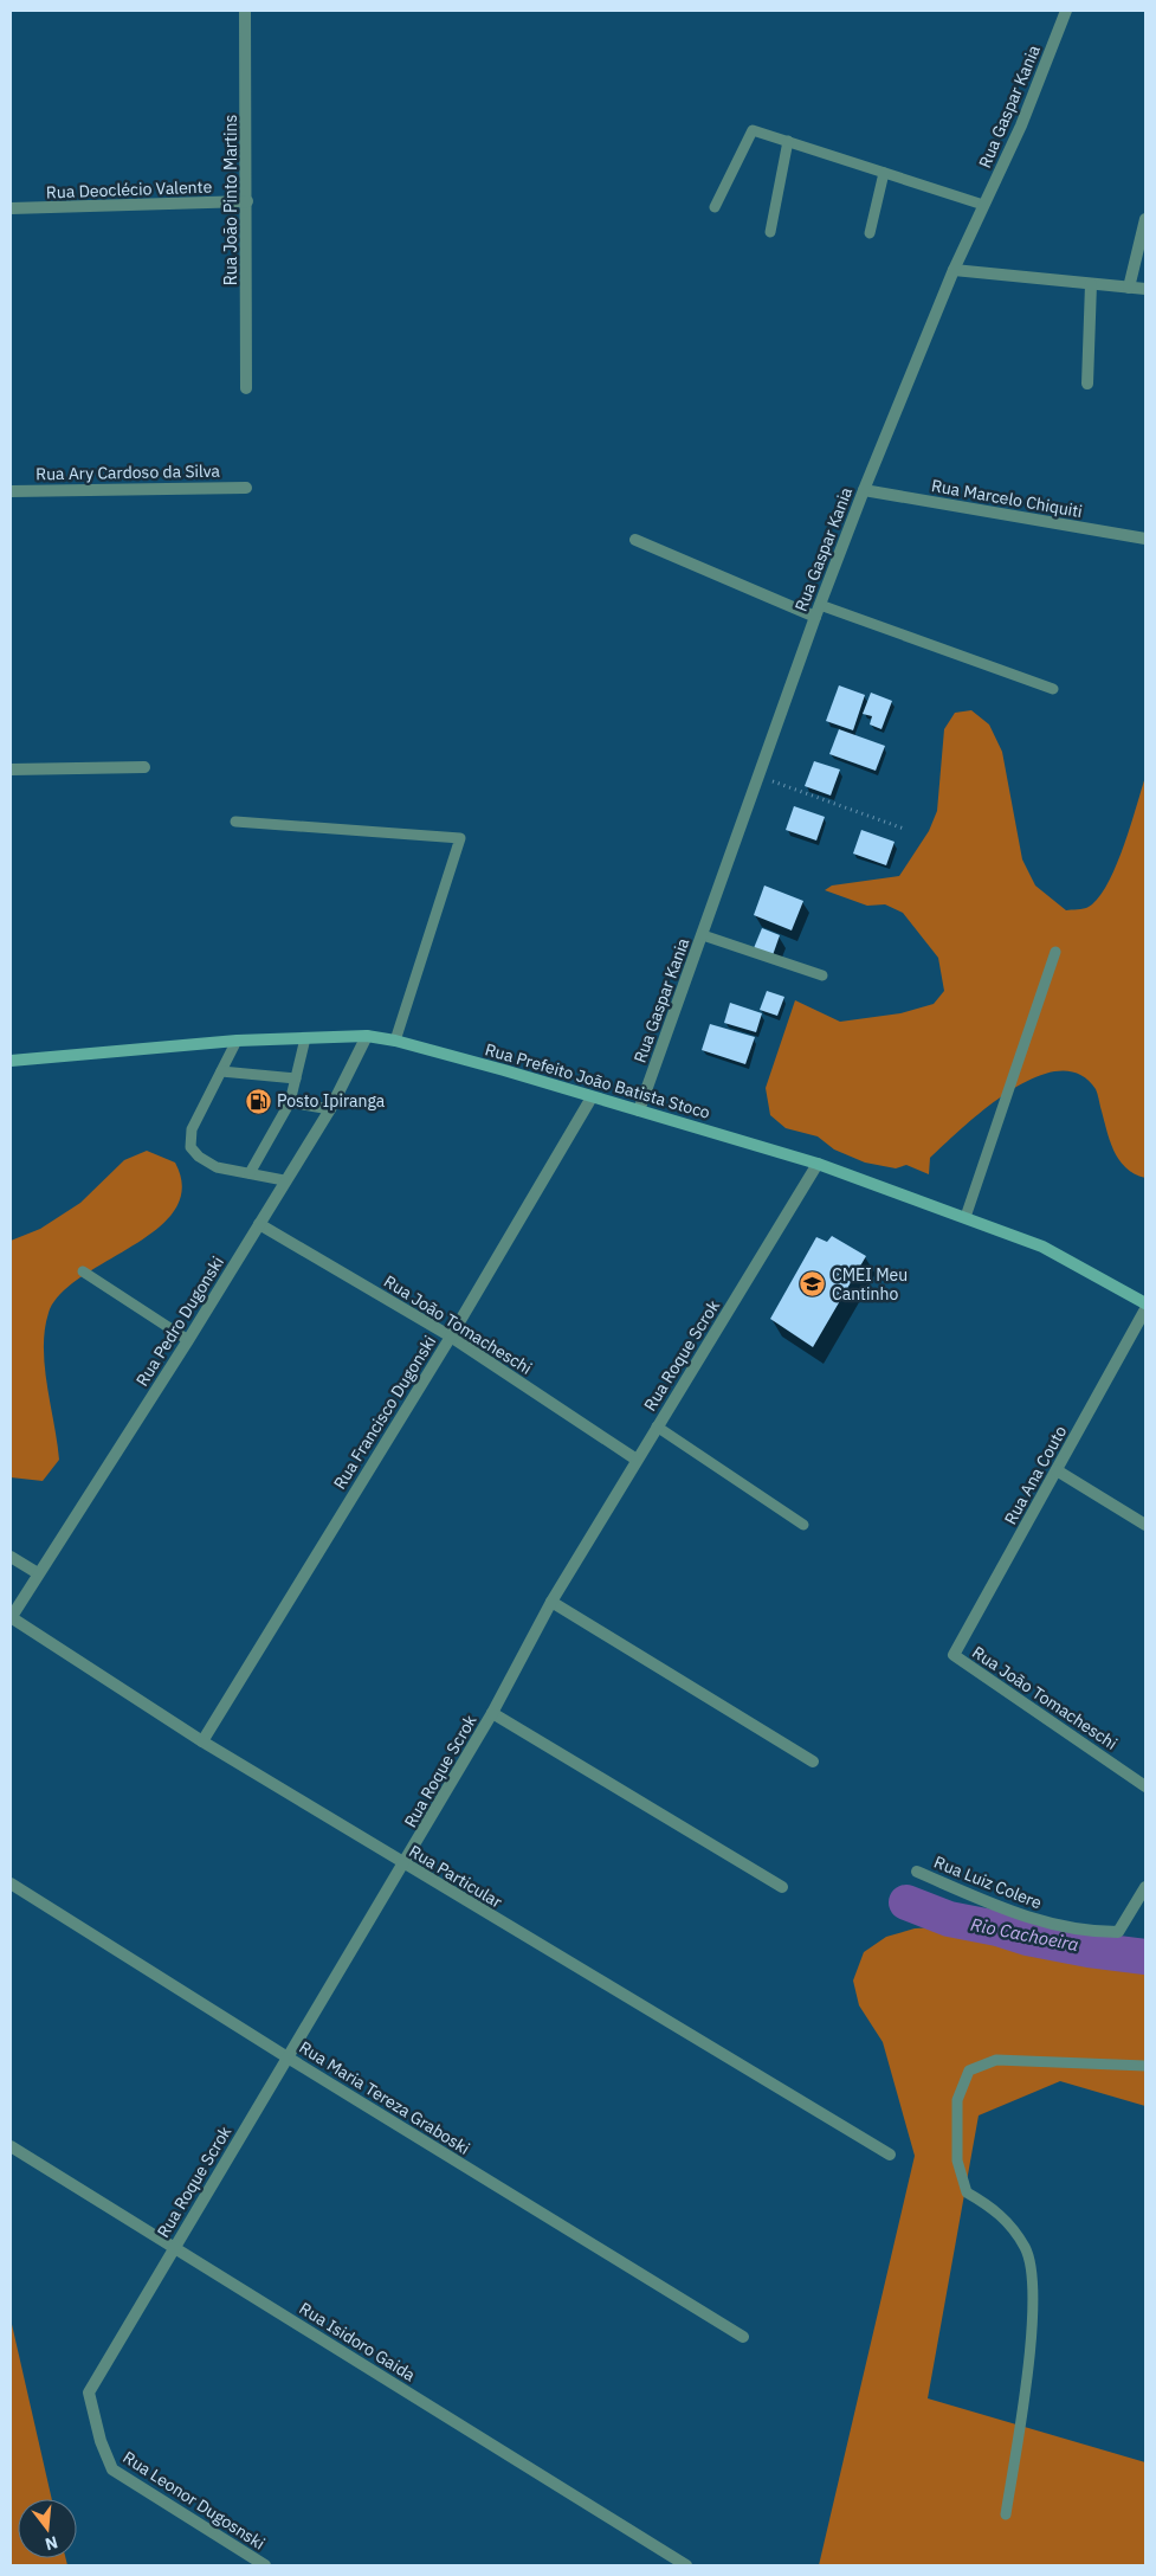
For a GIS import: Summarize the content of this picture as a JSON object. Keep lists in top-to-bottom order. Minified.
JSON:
{"streets":{"main road":["Rua Prefeito João Batista Stoco"],"street":["Rua Gaspar Kania","Rua Deoclécio Valente","Rua João Pinto Martins","Rua Ary Cardoso da Silva","Rua Marcelo Chiquiti","Rua Pedro Dugonski","Rua João Tomacheschi","Rua Roque Scrok","Rua Francisco Dugonski","Rua Ana Couto","Rua Particular","Rua Luiz Colere","Rua Maria Tereza Graboski","Rua Isidoro Gaida","Rua Leonor Dugosnski"]},"crossings":[["Rua Gaspar Kania","Rua Marcelo Chiquiti"],["Rua Gaspar Kania","Rua Prefeito João Batista Stoco"],["Rua Deoclécio Valente","Rua João Pinto Martins"],["Rua Prefeito João Batista Stoco","Rua Pedro Dugonski"],["Rua Prefeito João Batista Stoco","Rua Roque Scrok"],["Rua Prefeito João Batista Stoco","Rua Francisco Dugonski"],["Rua Pedro Dugonski","Rua João Tomacheschi"],["Rua Pedro Dugonski","Rua Particular"],["Rua João Tomacheschi","Rua Roque Scrok"],["Rua João Tomacheschi","Rua Francisco Dugonski"],["Rua João Tomacheschi","Rua Ana Couto"],["Rua Roque Scrok","Rua Particular"],["Rua Roque Scrok","Rua Maria Tereza Graboski"],["Rua Roque Scrok","Rua Isidoro Gaida"],["Rua Roque Scrok","Rua Leonor Dugosnski"],["Rua Francisco Dugonski","Rua Particular"]],"water":["Rio Cachoeira"],"places":{"fuel station":["Posto Ipiranga"],"school or university":["CMEI Meu Cantinho"]},"north":"bottom"}
